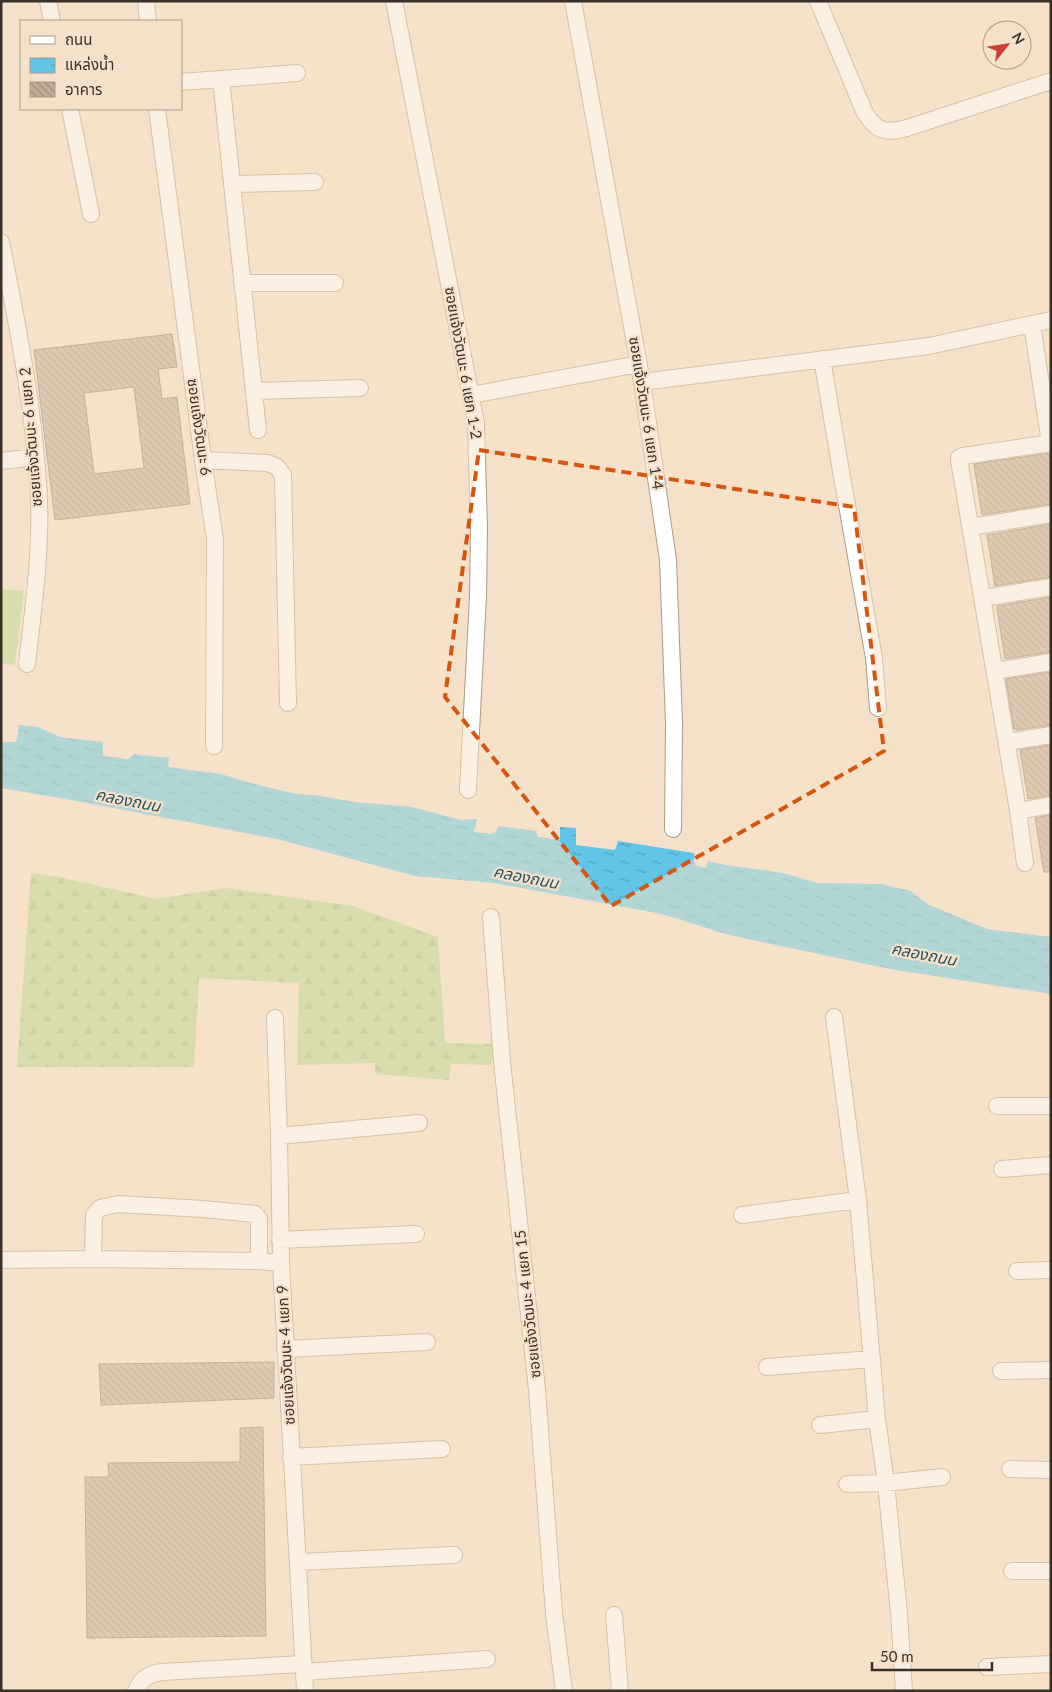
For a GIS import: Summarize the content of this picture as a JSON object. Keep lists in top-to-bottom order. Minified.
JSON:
{"streets":{"street":["ซอยแจ้งวัฒนะ 6 แยก 1-2","ซอยแจ้งวัฒนะ 6 แยก 1-4","ซอยแจ้งวัฒนะ 6","ซอยแจ้งวัฒนะ 6 แยก 2","ซอยแจ้งวัฒนะ 4 แยก 15","ซอยแจ้งวัฒนะ 4 แยก 9"]},"water":["คลองถนน"],"legend":["ถนน","แหล่งน้ำ","อาคาร"],"scale_bar":"50 m","north":"top right"}
